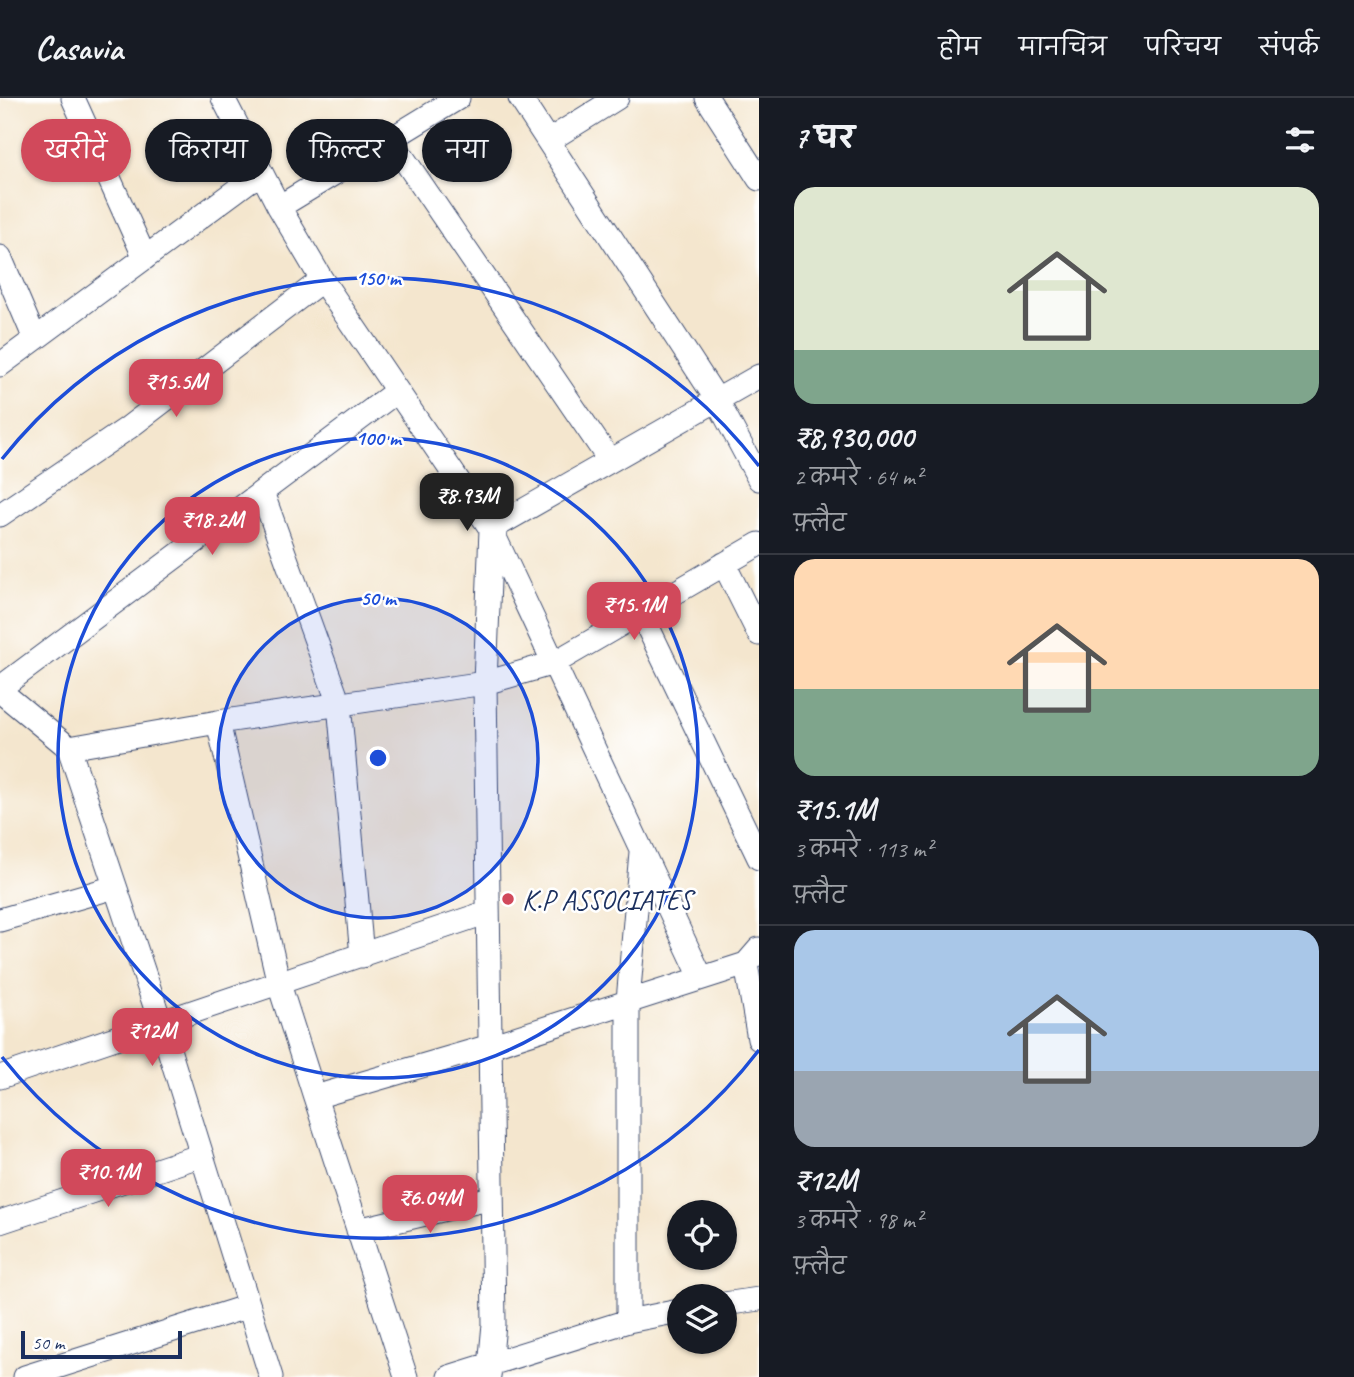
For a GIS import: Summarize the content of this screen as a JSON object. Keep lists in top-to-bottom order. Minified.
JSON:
{"places":["K.P ASSOCIATES"],"scale_bar":"50 m","page":{"header":"Casavia","nav":["होम","मानचित्र","परिचय","संपर्क"],"heading":"7 घर","chip":["खरीदें","किराया","फ़िल्टर","नया"],"list":[{"name":"₹8,930,000","note":"2 कमरे · 64 m² · फ़्लैट"},{"name":"₹15.1M","note":"3 कमरे · 113 m² · फ़्लैट"},{"name":"₹12M","note":"3 कमरे · 98 m² · फ़्लैट"}],"price":["₹15.5M","₹8.93M","₹18.2M","₹15.1M","₹12M","₹10.1M","₹6.04M"],"scale":"50 m"},"rings":["150 m","100 m","50 m"]}
